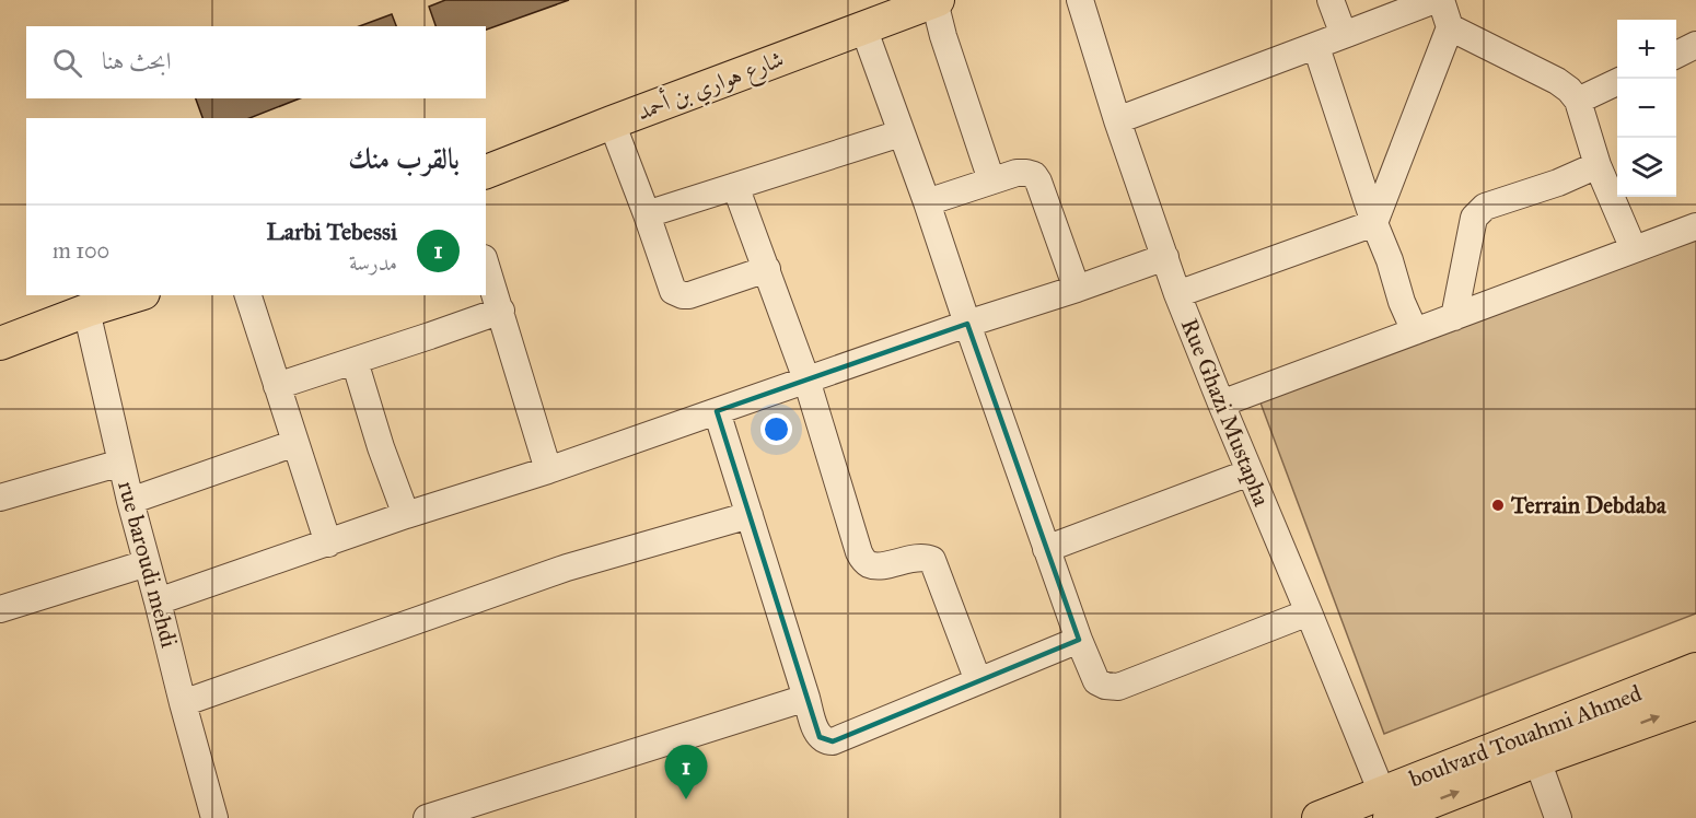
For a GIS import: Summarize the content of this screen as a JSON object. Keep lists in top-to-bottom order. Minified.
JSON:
{"streets":{"main road":["شارع هواري بن أحمد","boulvard Touahmi Ahmed"],"street":["Rue Ghazi Mustapha","rue baroudi mehdi"]},"crossings":[["Rue Ghazi Mustapha","boulvard Touahmi Ahmed"]],"places":["Terrain Debdaba"],"page":{"map_buttons":["+","−"],"search":"ابحث هنا","heading":"بالقرب منك","list":[{"mark":"1","name":"Larbi Tebessi","note":"مدرسة","value":"100 m"}],"pins":"1"}}
